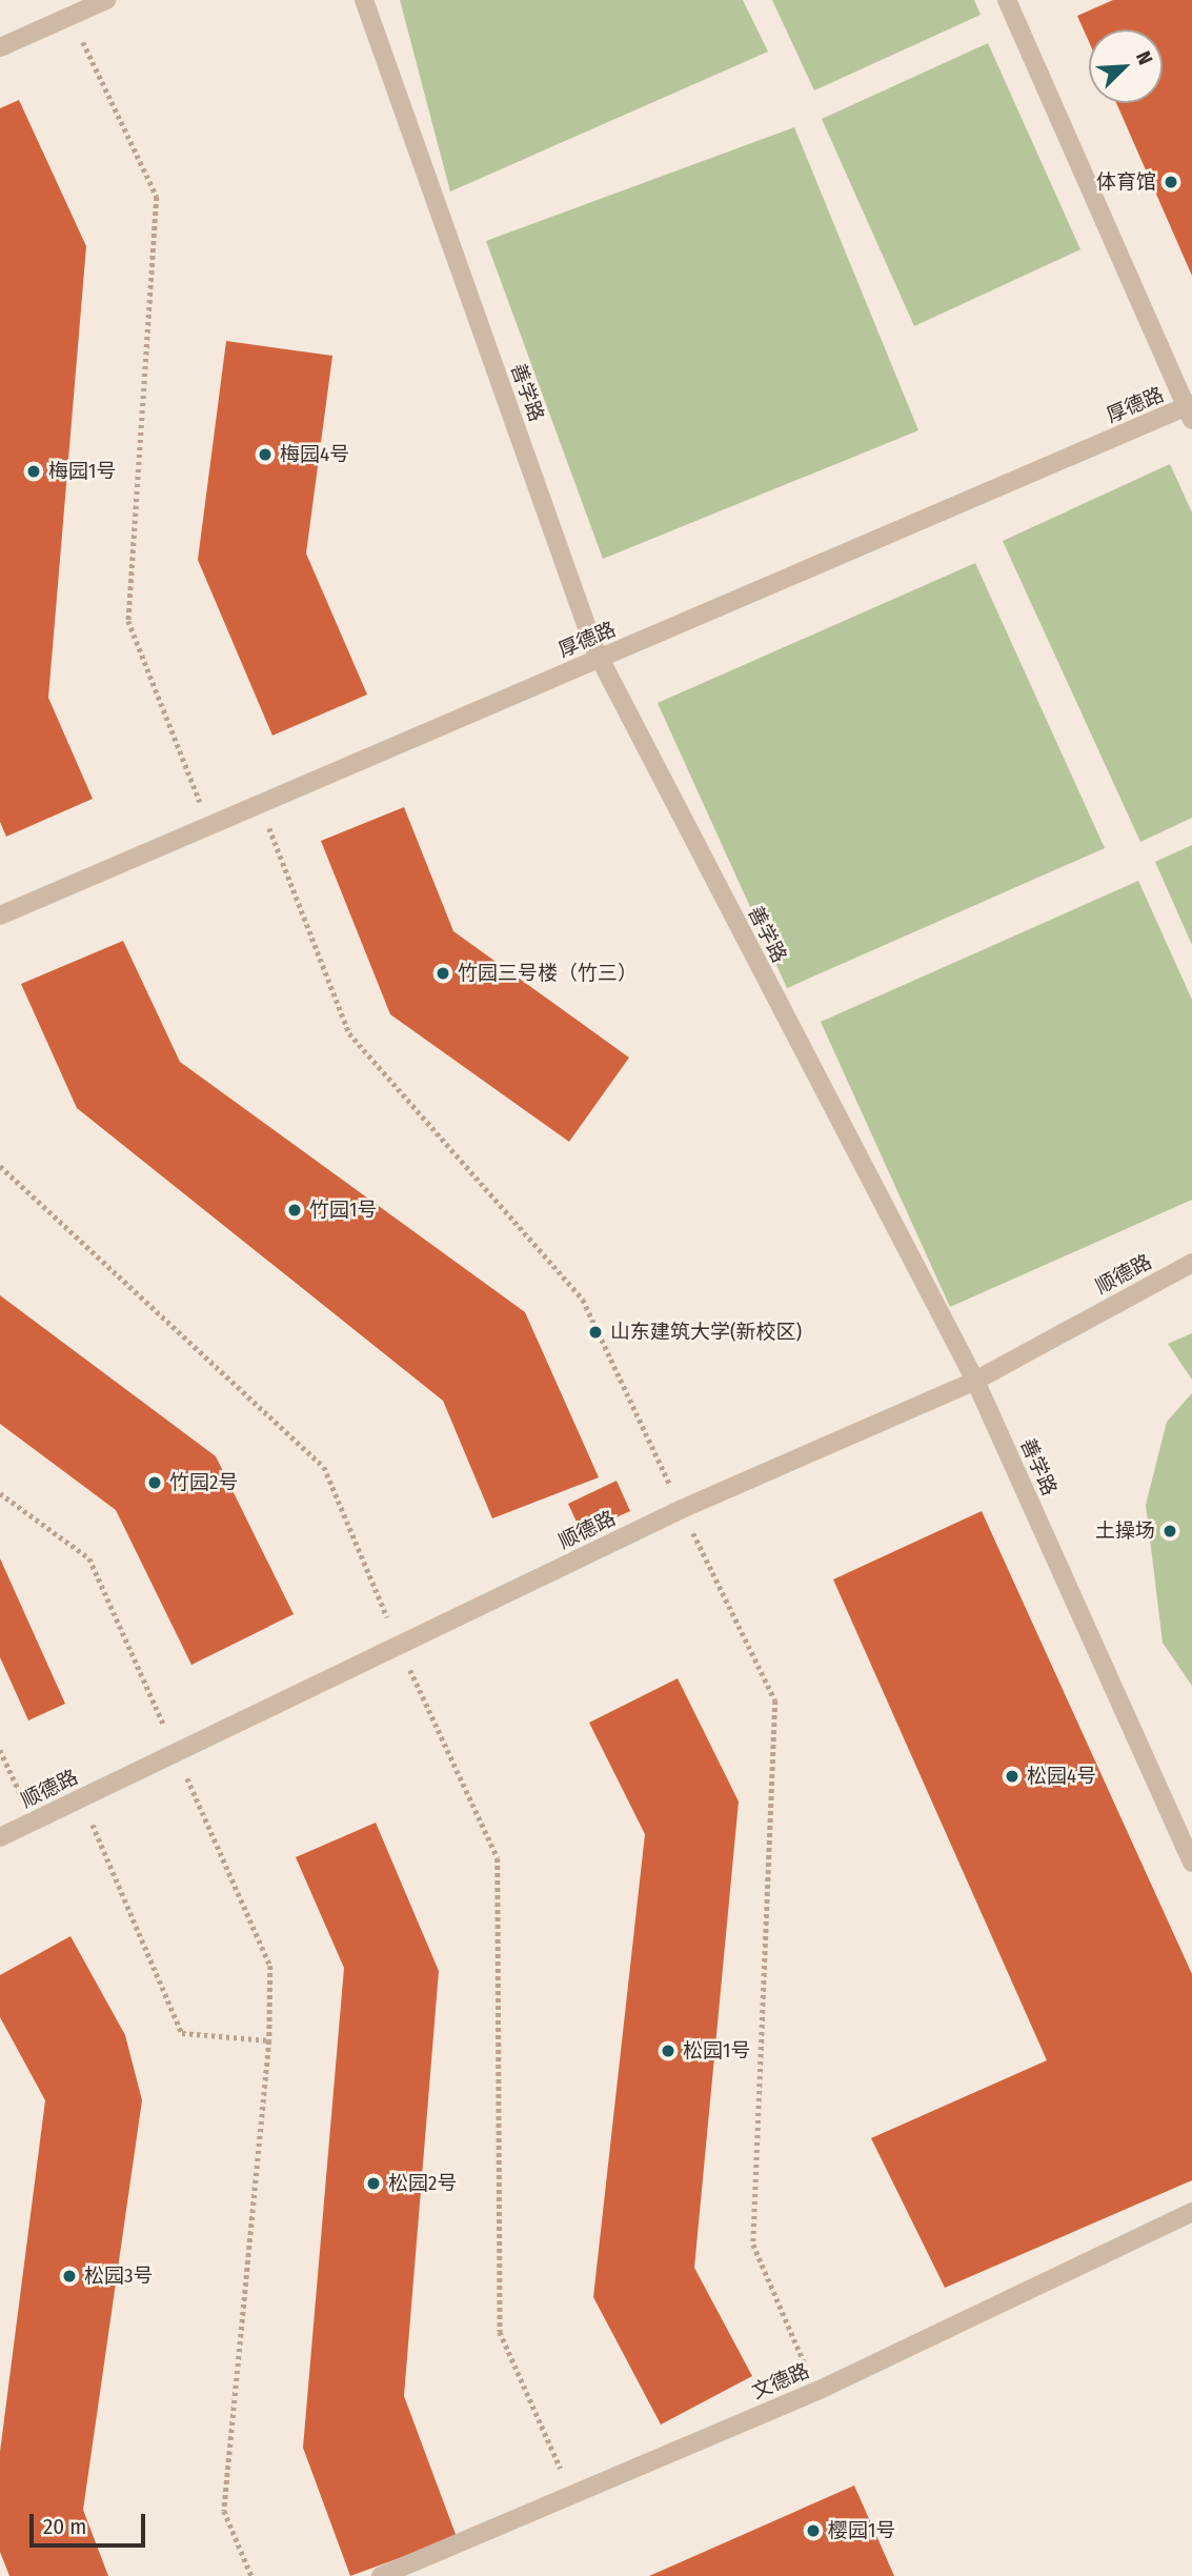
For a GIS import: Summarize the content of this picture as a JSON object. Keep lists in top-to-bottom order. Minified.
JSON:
{"streets":{"street":["善学路","厚德路","顺德路","文德路"]},"crossings":[["善学路","厚德路"],["善学路","顺德路"]],"places":["体育馆","梅园4号","梅园1号","竹园三号楼（竹三）","竹园1号","山东建筑大学(新校区)","竹园2号","土操场","松园4号","松园1号","松园2号","松园3号","樱园1号"],"scale_bar":"20 m","north":"top right"}
